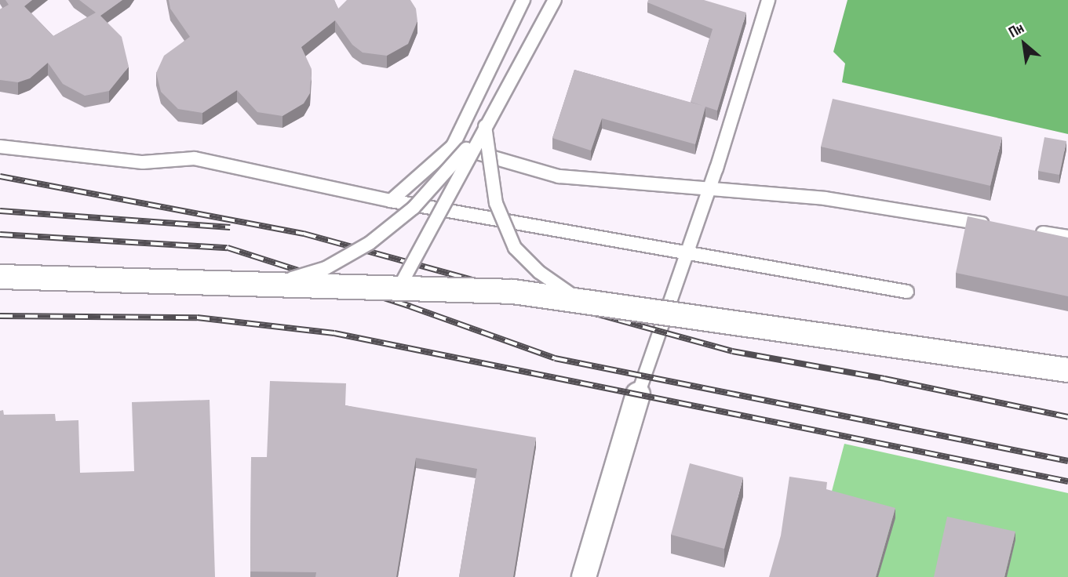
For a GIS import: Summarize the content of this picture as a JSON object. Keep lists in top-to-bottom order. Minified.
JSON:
{"north":"top left"}
